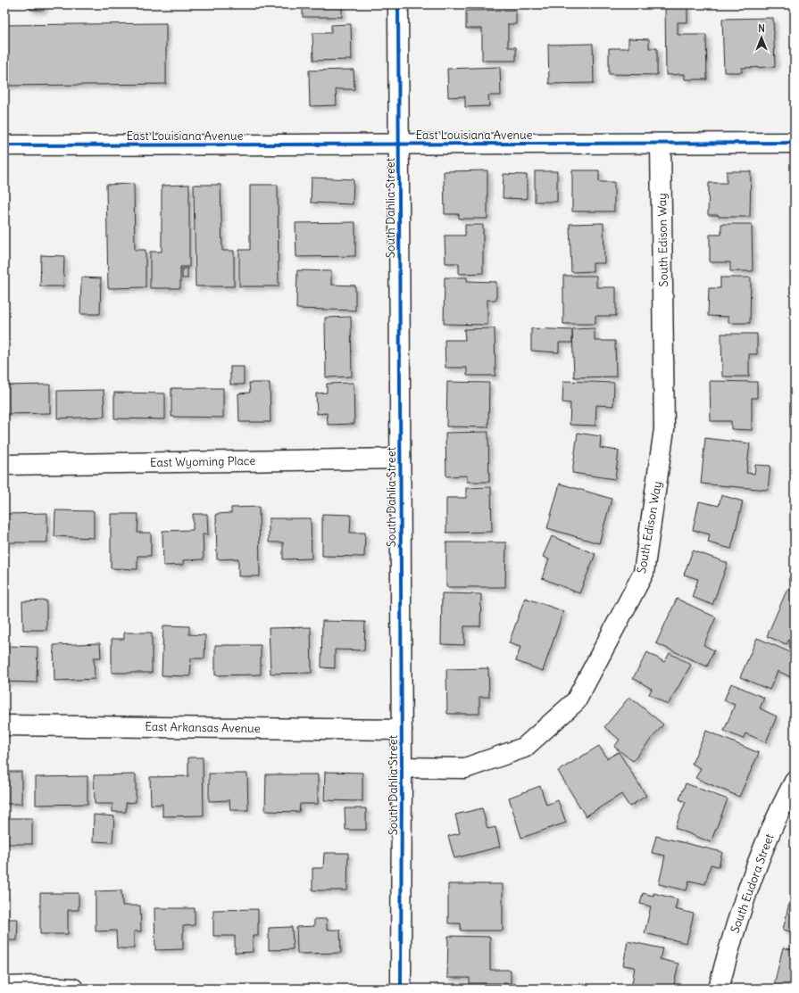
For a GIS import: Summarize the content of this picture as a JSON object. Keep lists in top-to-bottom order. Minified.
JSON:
{"streets":{"street":["East Louisiana Avenue","South Dahlia Street","South Edison Way","East Wyoming Place","East Arkansas Avenue","South Eudora Street"]},"crossings":[["East Louisiana Avenue","South Dahlia Street"],["East Louisiana Avenue","South Edison Way"],["South Dahlia Street","South Edison Way"],["South Dahlia Street","East Wyoming Place"],["South Dahlia Street","East Arkansas Avenue"]],"north":"top"}
